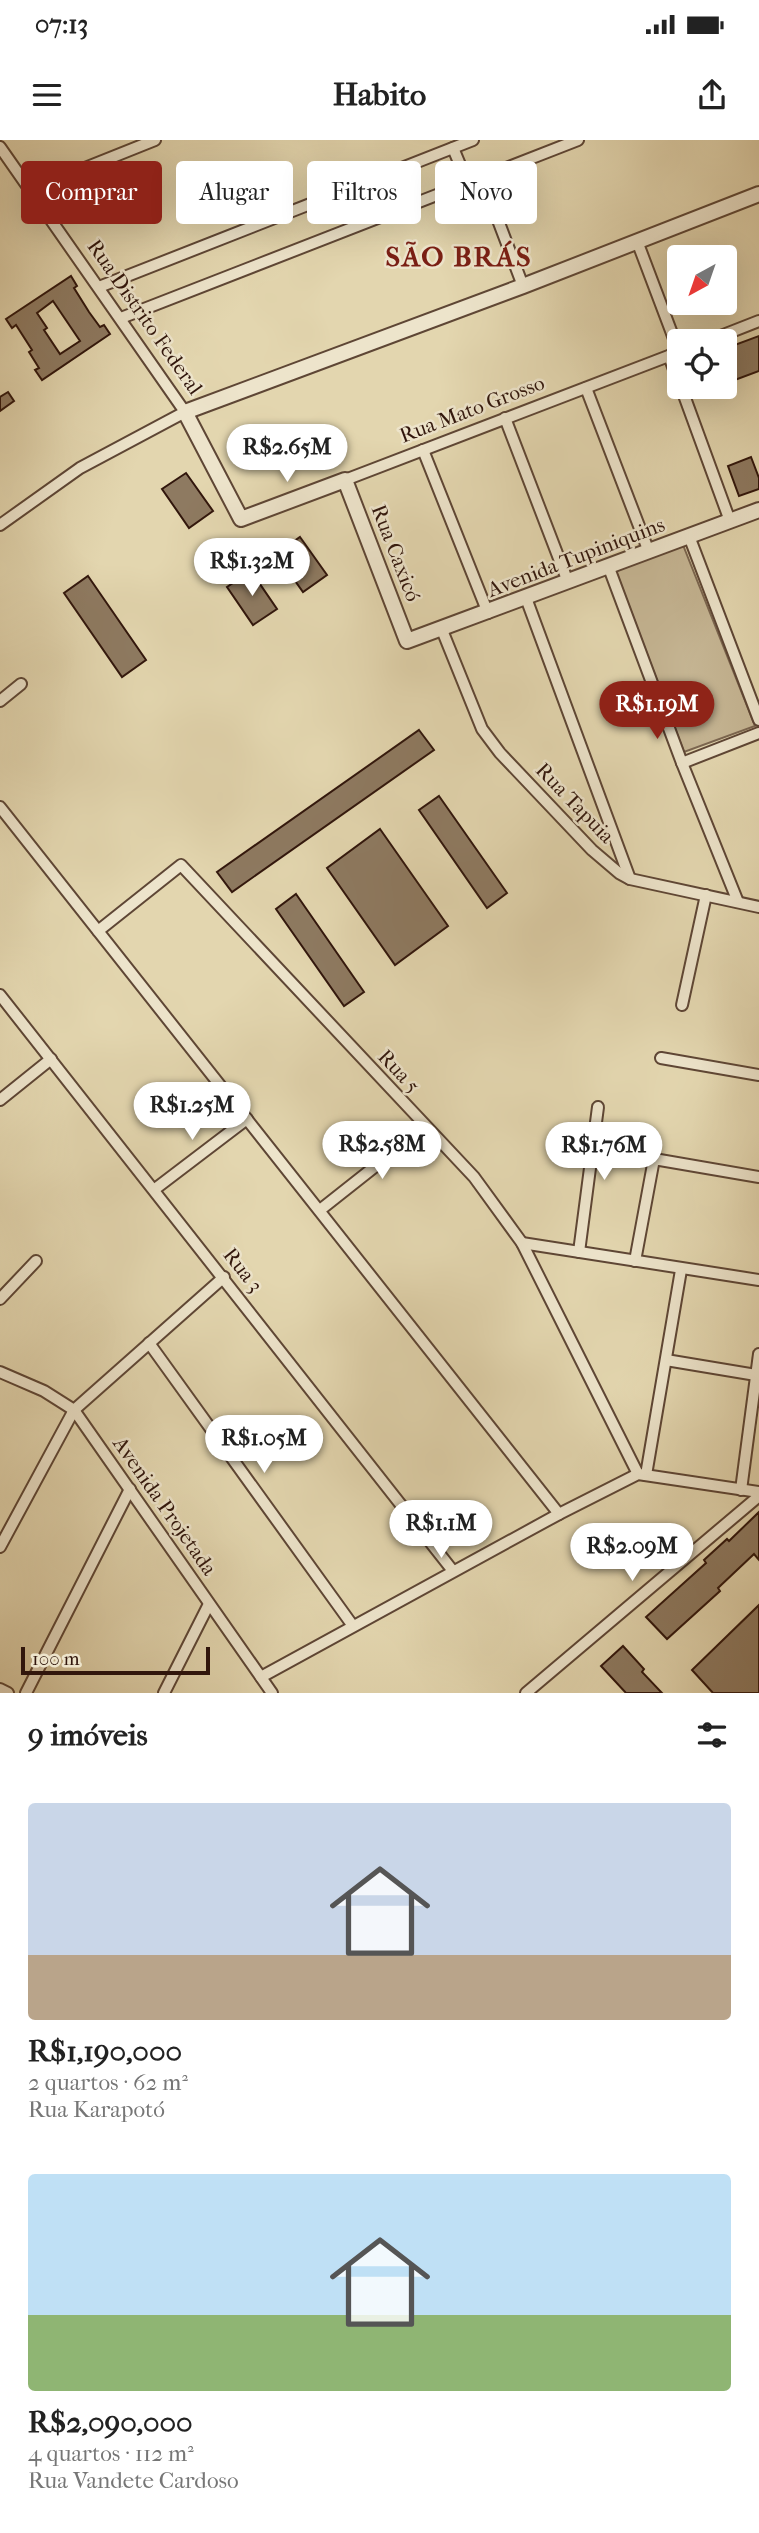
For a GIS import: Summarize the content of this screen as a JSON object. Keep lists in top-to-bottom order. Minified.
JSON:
{"streets":{"street":["Rua Distrito Federal","Rua Mato Grosso","Rua Caxicó","Avenida Tupiniquins","Rua Tapuia","Rua 5","Rua 3","Avenida Projetada"]},"crossings":[["Rua Distrito Federal","Rua Mato Grosso"],["Rua Mato Grosso","Rua Caxicó"],["Rua Caxicó","Avenida Tupiniquins"],["Avenida Tupiniquins","Rua Tapuia"]],"districts":["SÃO BRÁS"],"scale_bar":"100 m","north":"bottom left","page":{"status":"07:13","header":"Habito","chip":["Comprar","Alugar","Filtros","Novo"],"price":["R$2.65M","R$1.32M","R$1.19M","R$1.25M","R$2.58M","R$1.76M","R$1.05M","R$1.1M","R$2.09M"],"scale":"100 m","heading":"9 imóveis","list":[{"name":"R$1,190,000","note":"2 quartos · 62 m² · Rua Karapotó"},{"name":"R$2,090,000","note":"4 quartos · 112 m² · Rua Vandete Cardoso"}]}}
